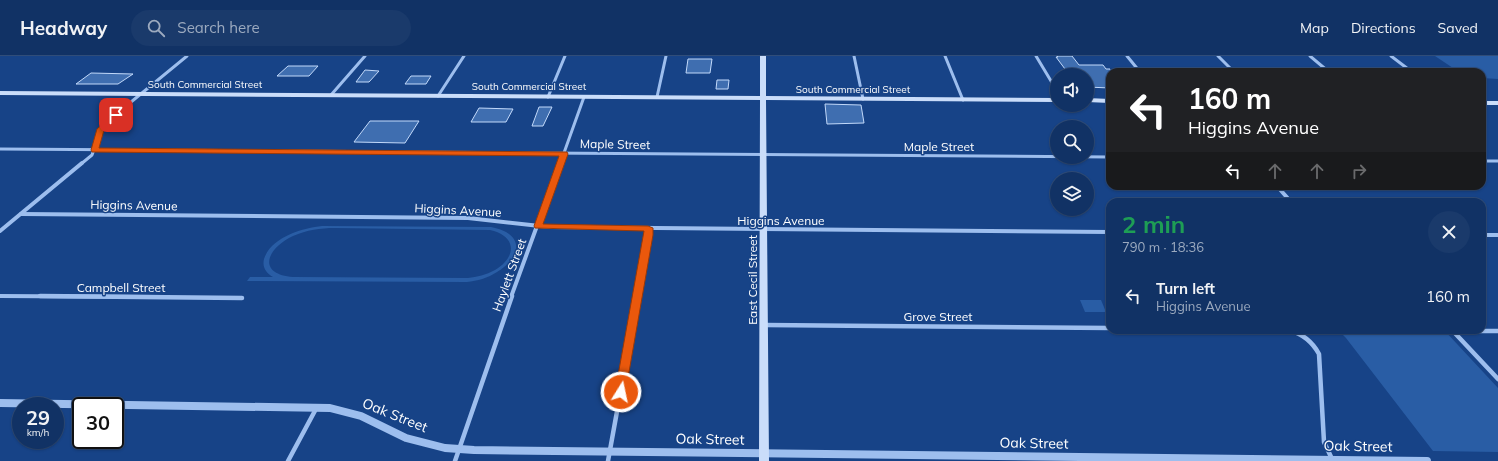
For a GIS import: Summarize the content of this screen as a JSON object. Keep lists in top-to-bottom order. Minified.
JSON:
{"streets":{"main road":["South Commercial Street","East Cecil Street"],"street":["Maple Street","Higgins Avenue","Haylett Street","Campbell Street","Grove Street","Oak Street"]},"crossings":[["South Commercial Street","Haylett Street"],["South Commercial Street","East Cecil Street"],["Maple Street","Haylett Street"],["Maple Street","East Cecil Street"],["Higgins Avenue","Haylett Street"],["Higgins Avenue","East Cecil Street"],["Haylett Street","Oak Street"],["East Cecil Street","Grove Street"],["East Cecil Street","Oak Street"]],"page":{"header":"Headway","search":"Search here","nav":["Map","Directions","Saved"],"turn":["160 m","Higgins Avenue"],"heading":["2 min","790 m · 18:36"],"list":[{"name":"Turn left","note":"Higgins Avenue","value":"160 m"}],"speed":"29 km/h","limit":"30"}}
